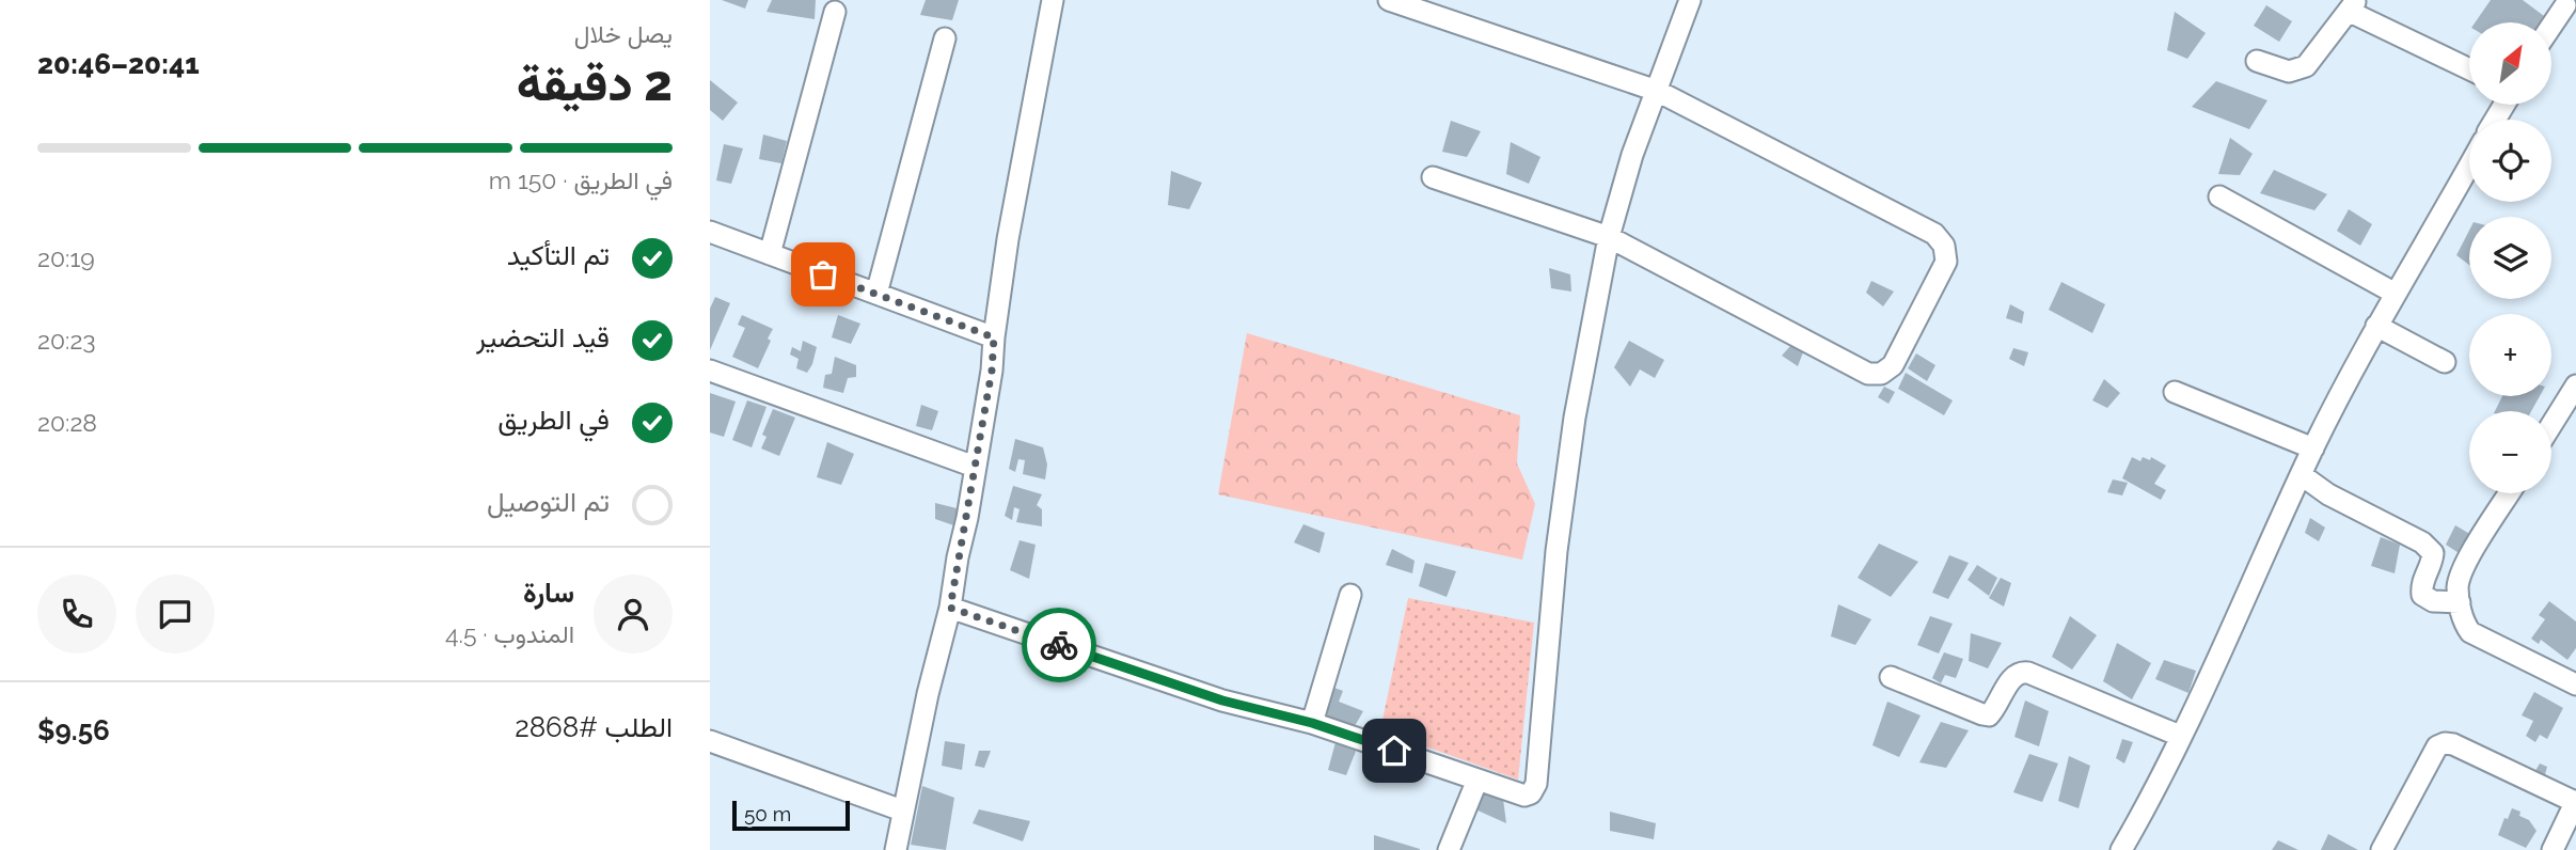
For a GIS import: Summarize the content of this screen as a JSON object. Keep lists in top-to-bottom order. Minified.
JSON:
{"scale_bar":"50 m","north":"top right","page":{"heading":["2 دقيقة","يصل خلال","20:41–20:46"],"panel":["سارة","المندوب · 4.5","الطلب #2868","$9.56"],"map_buttons":["+","−"],"bar":"في الطريق · 150 m","list":[["تم التأكيد","20:19"],["قيد التحضير","20:23"],["في الطريق","20:28"],"تم التوصيل"],"scale":"50 m"}}
